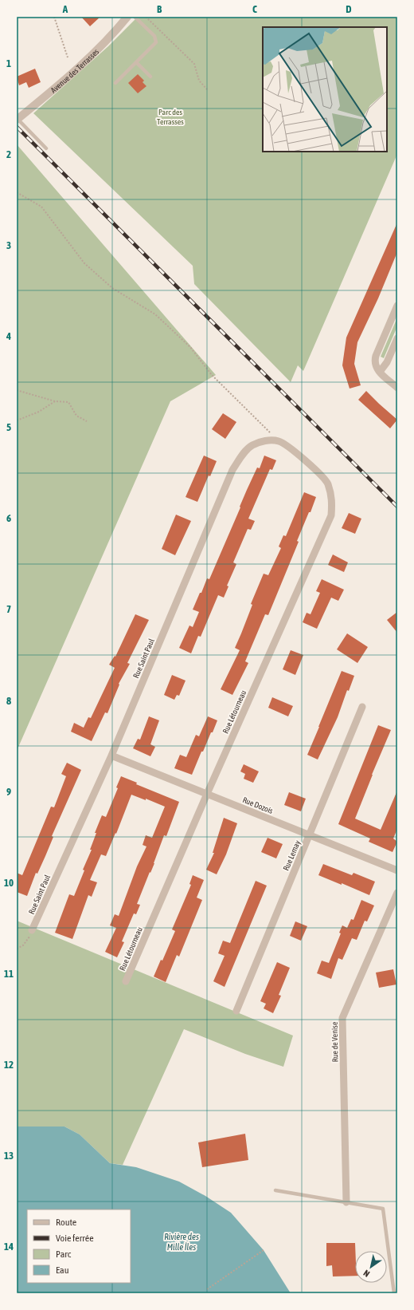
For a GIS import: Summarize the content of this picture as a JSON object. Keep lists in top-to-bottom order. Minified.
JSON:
{"streets":{"street":["Avenue des Terrasses","Rue Saint Paul","Rue Létourneau","Rue Dozois","Rue Lemay","Rue de Venise"]},"crossings":[["Rue Saint Paul","Rue Létourneau"],["Rue Saint Paul","Rue Dozois"],["Rue Létourneau","Rue Dozois"],["Rue Dozois","Rue Lemay"]],"water":["Rivière des Mille Îles"],"parks":["Parc des Terrasses"],"legend":["Route","Voie ferrée","Parc","Eau"],"north":"bottom left","grid":{"columns":["A","B","C","D"],"rows":["1","2","3","4","5","6","7","8","9","10","11","12","13","14"]}}
